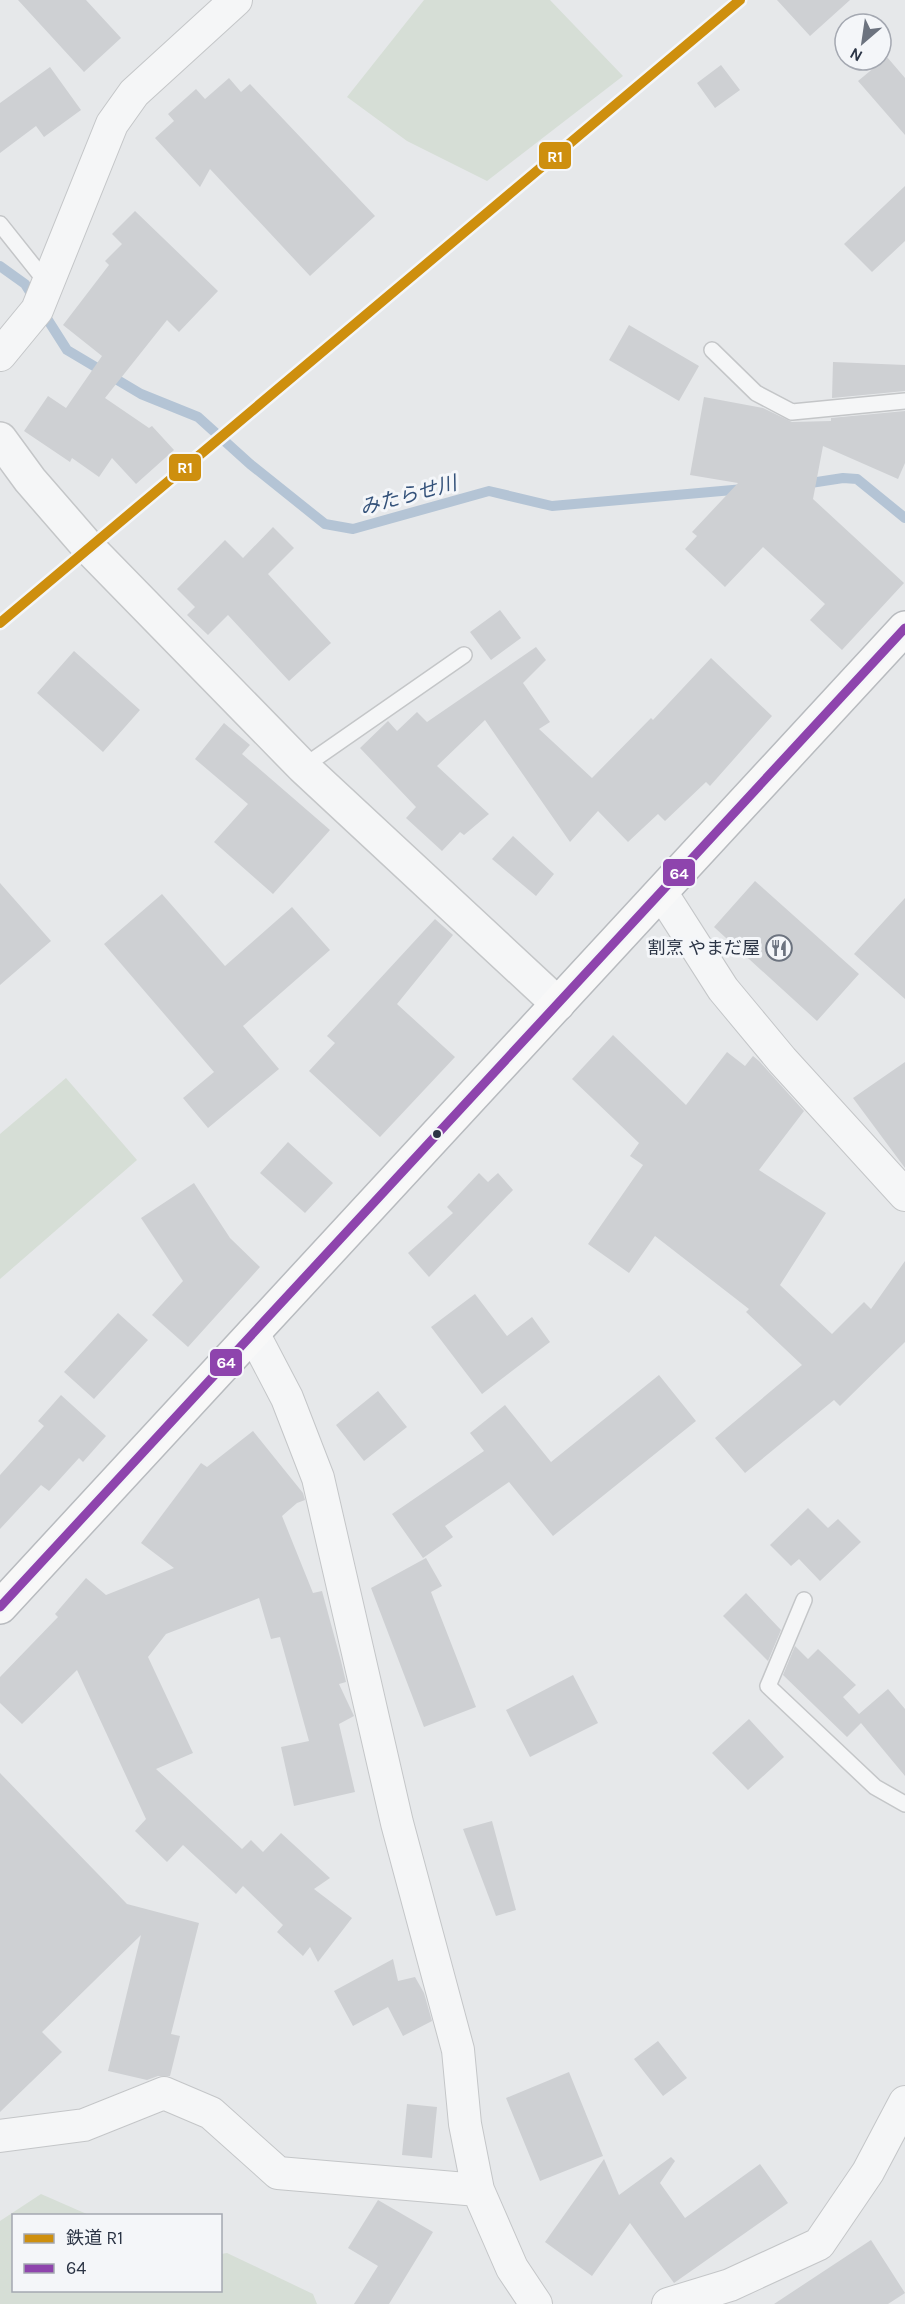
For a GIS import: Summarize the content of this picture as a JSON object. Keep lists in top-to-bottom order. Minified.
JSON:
{"water":["みたらせ川"],"places":{"restaurant":["割烹 やまだ屋"]},"lines":["rail line R1","transit line 64"],"legend":["鉄道 R1","64"],"north":"bottom left"}
